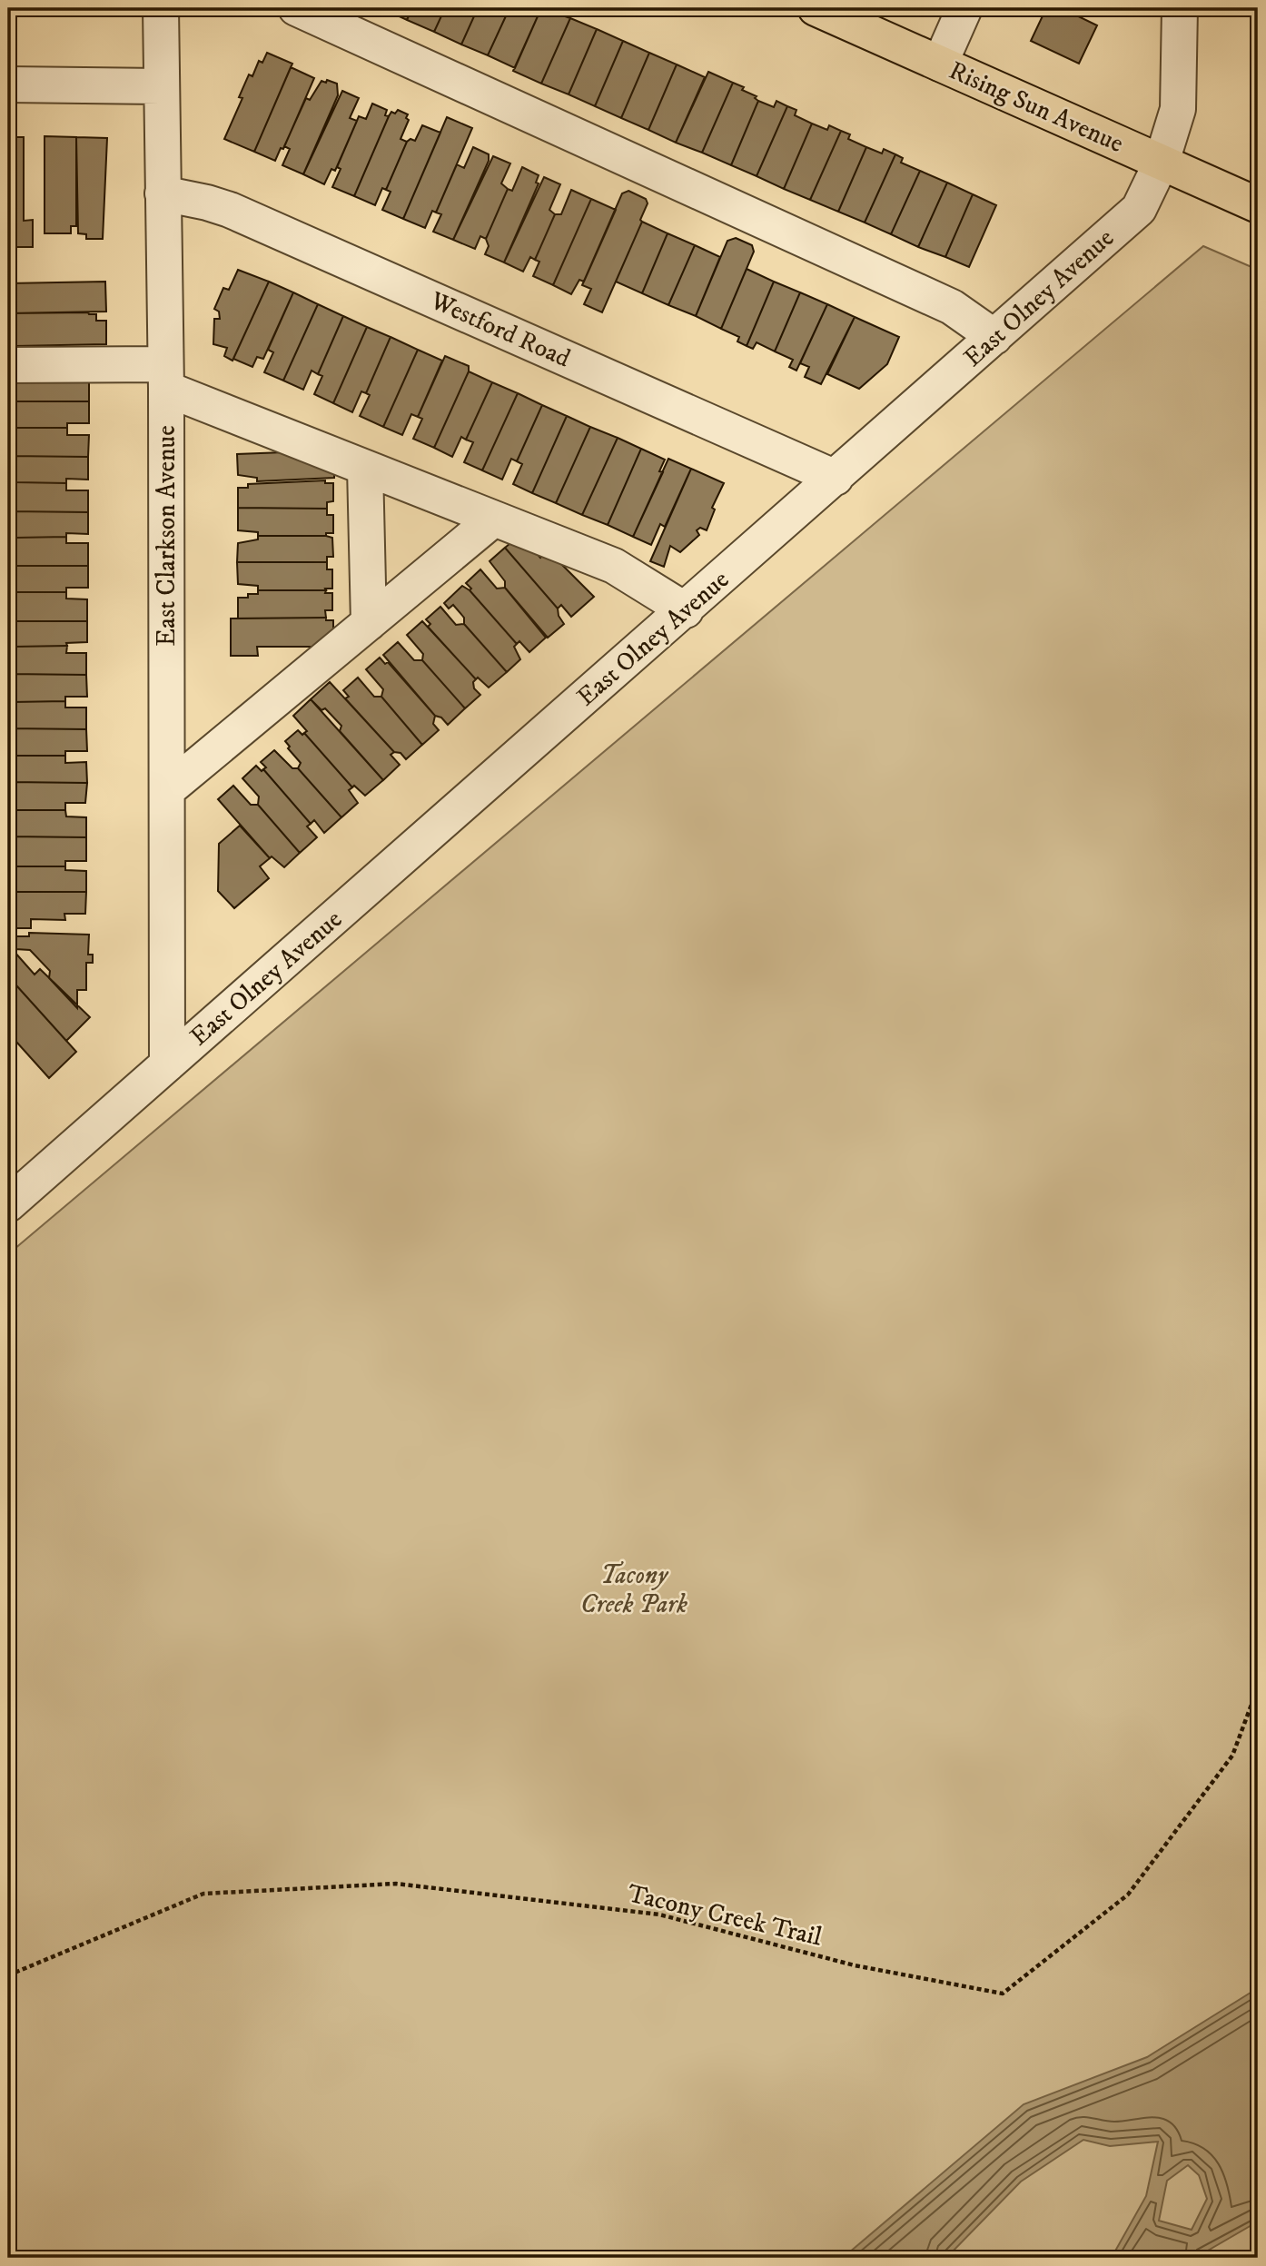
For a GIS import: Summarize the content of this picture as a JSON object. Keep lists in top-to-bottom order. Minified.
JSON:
{"streets":{"main road":["Rising Sun Avenue"],"street":["East Olney Avenue","Westford Road","East Clarkson Avenue"],"path":["Tacony Creek Trail"]},"crossings":[["Rising Sun Avenue","East Olney Avenue"],["East Olney Avenue","Westford Road"],["East Olney Avenue","East Clarkson Avenue"],["Westford Road","East Clarkson Avenue"]],"parks":["Tacony Creek Park"]}
